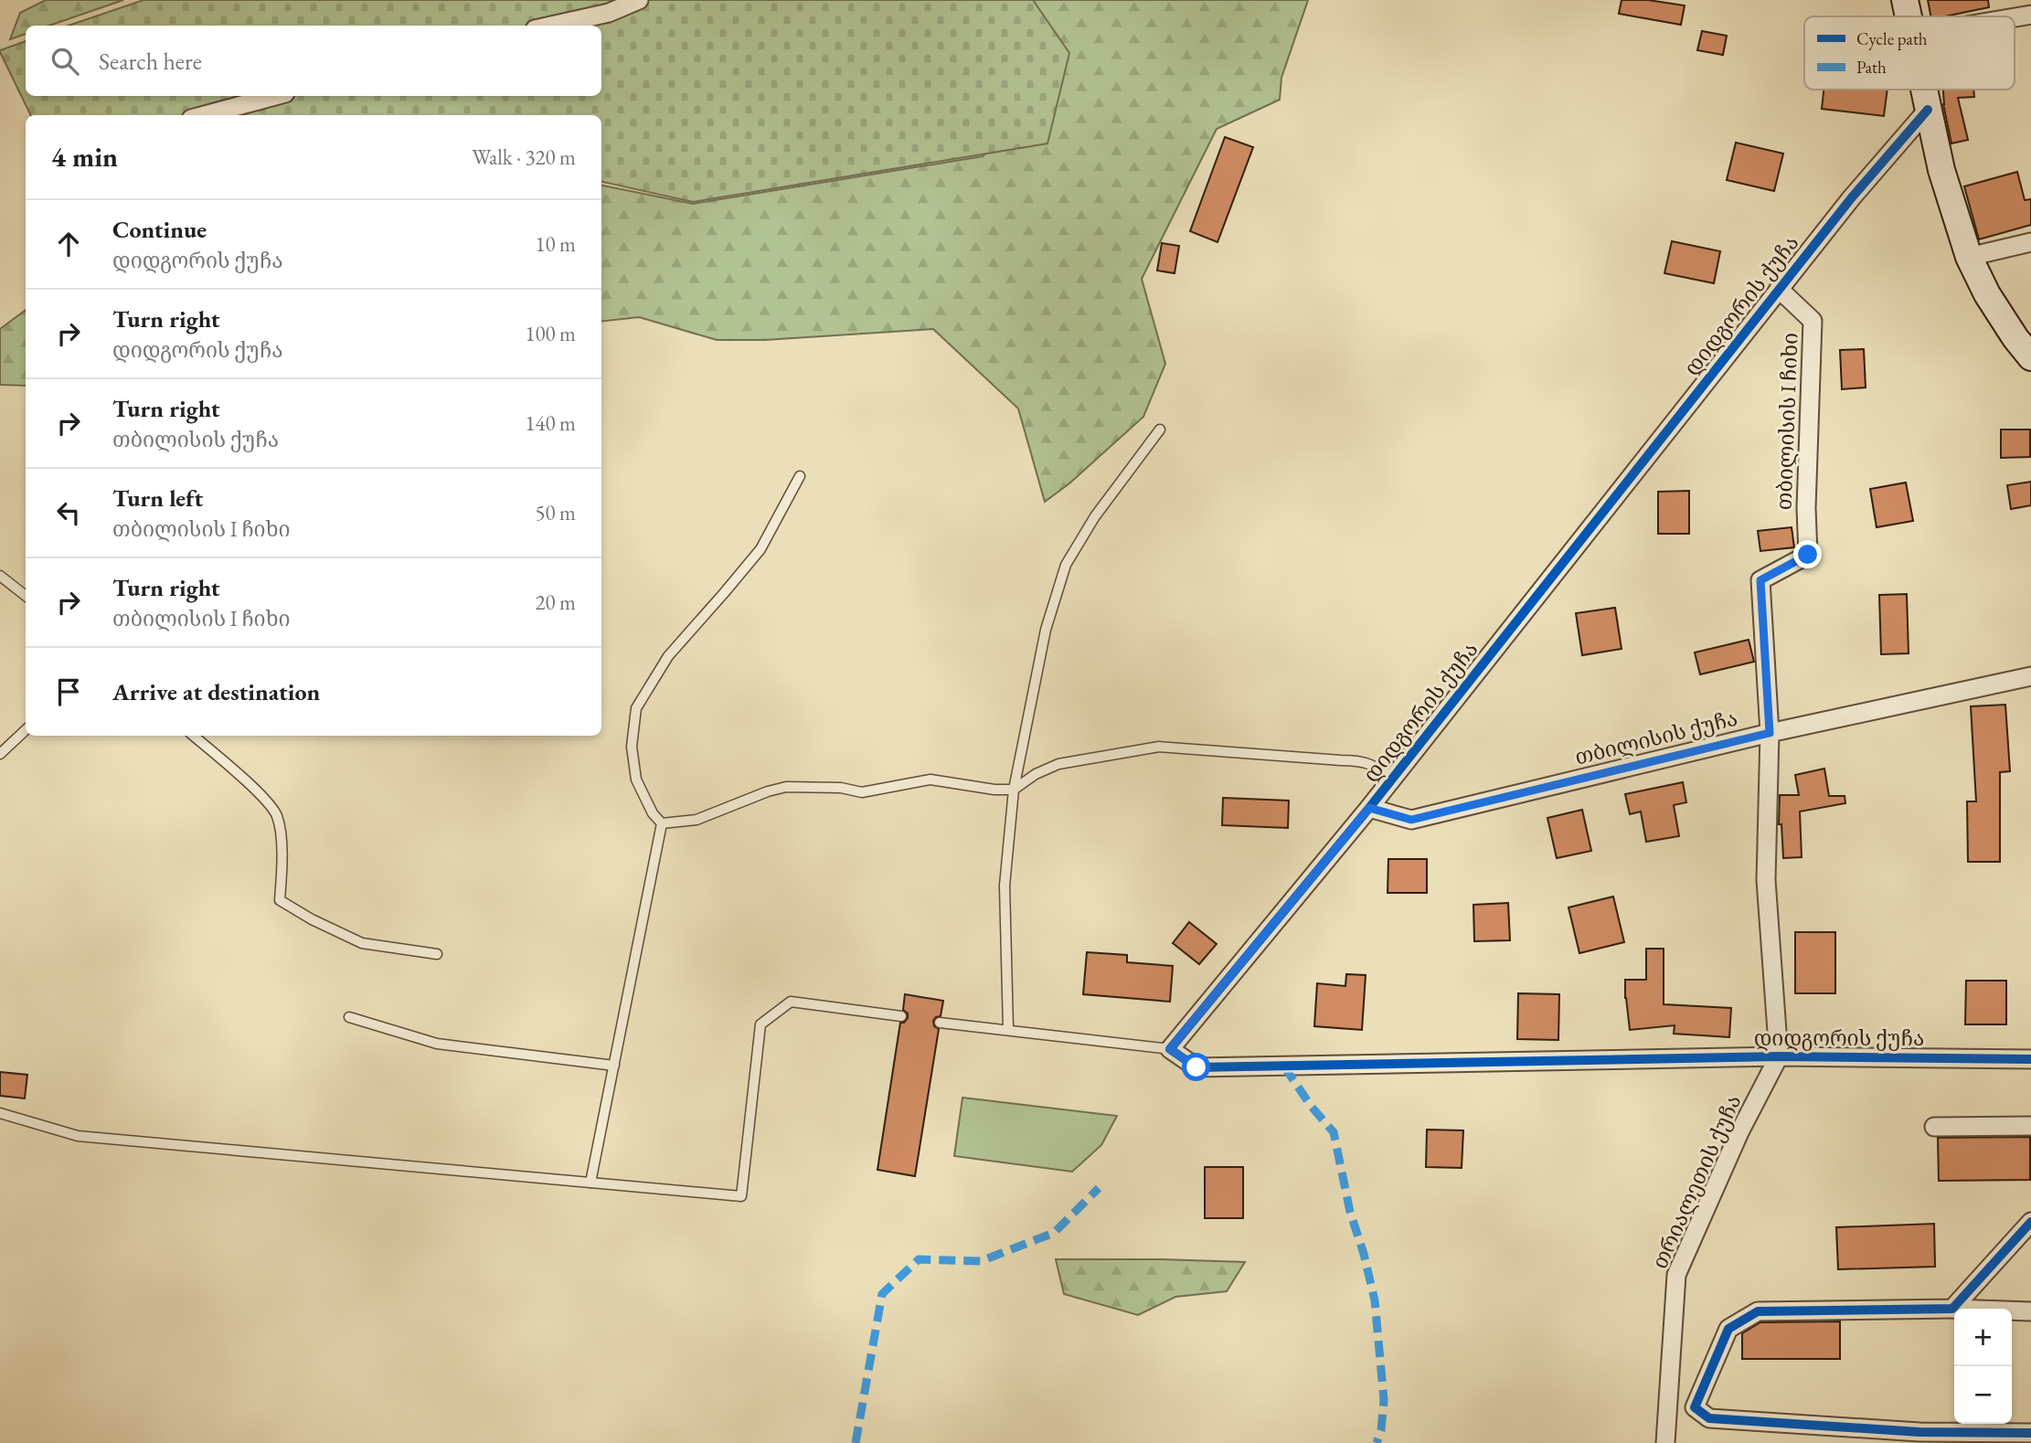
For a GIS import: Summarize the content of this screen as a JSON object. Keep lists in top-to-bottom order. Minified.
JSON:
{"streets":{"street":["დიდგორის ქუჩა","თბილისის I ჩიხი","თბილისის ქუჩა","თრიალეთის ქუჩა"]},"crossings":[["დიდგორის ქუჩა","თბილისის I ჩიხი"],["დიდგორის ქუჩა","თბილისის ქუჩა"],["დიდგორის ქუჩა","თრიალეთის ქუჩა"],["თბილისის I ჩიხი","თბილისის ქუჩა"]],"legend":["Cycle path","Path"],"page":{"search":"Search here","heading":["4 min","Walk · 320 m"],"list":[["Continue","დიდგორის ქუჩა","10 m"],["Turn right","დიდგორის ქუჩა","100 m"],["Turn right","თბილისის ქუჩა","140 m"],["Turn left","თბილისის I ჩიხი","50 m"],["Turn right","თბილისის I ჩიხი","20 m"],"Arrive at destination"],"map_buttons":["+","−"]}}
